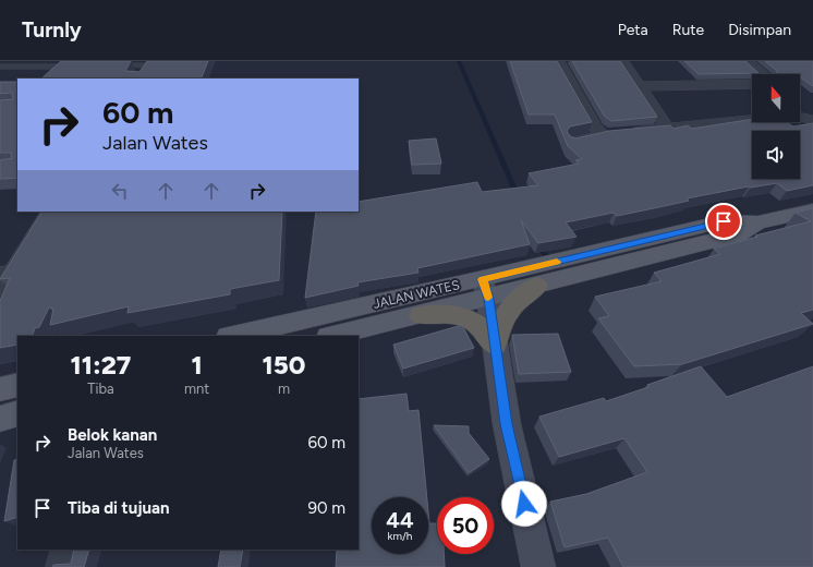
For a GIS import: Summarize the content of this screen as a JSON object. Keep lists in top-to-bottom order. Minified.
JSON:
{"streets":{"main road":["JALAN WATES"]},"north":"top","page":{"header":"Turnly","nav":["Peta","Rute","Disimpan"],"turn":["60 m","Jalan Wates"],"eta":["11:27","Tiba","1","mnt","150","m"],"list":[{"name":"Belok kanan","note":"Jalan Wates","value":"60 m"},{"name":"Tiba di tujuan","value":"90 m"}],"speed":"44 km/h","limit":"50"}}
